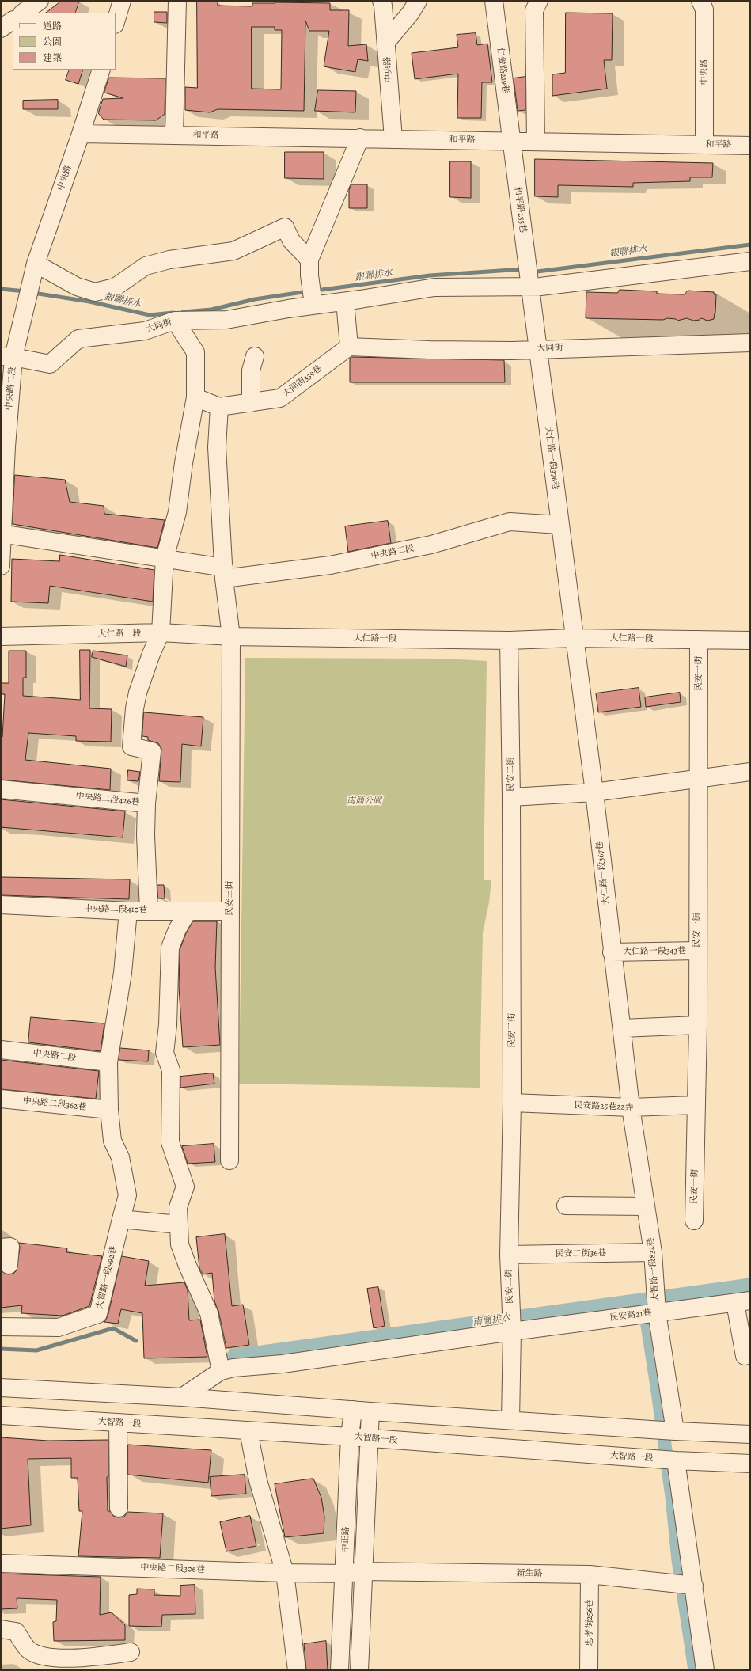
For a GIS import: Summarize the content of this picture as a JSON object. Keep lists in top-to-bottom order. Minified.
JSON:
{"streets":{"street":["中央路","仁愛路219巷","和平路","和平路255巷","大同街","大同街339巷","中央路二段","大仁路一段376巷","大仁路一段","民安一街","民安二街","中央路二段426巷","大仁路一段367巷","民安三街","中央路二段410巷","大仁路一段343巷","中央路二段362巷","民安路25巷22弄","民安二街36巷","大智路一段832巷","大智路一段992巷","民安路21巷","大智路一段","中正路","中央路二段306巷","新生路","忠孝街256巷"]},"crossings":[["中央路","和平路"],["中央路","中央路二段"],["仁愛路219巷","和平路"],["仁愛路219巷","和平路255巷"],["和平路","和平路255巷"],["和平路255巷","大同街"],["和平路255巷","大仁路一段376巷"],["大同街","大同街339巷"],["大同街","中央路二段"],["大同街","大仁路一段376巷"],["中央路二段","大仁路一段376巷"],["大仁路一段376巷","大仁路一段"],["大仁路一段376巷","大仁路一段367巷"],["大仁路一段","民安一街"],["大仁路一段","民安二街"],["大仁路一段","大仁路一段367巷"],["大仁路一段","民安三街"],["民安一街","大仁路一段343巷"],["民安一街","民安路25巷22弄"],["民安二街","民安路25巷22弄"],["民安二街","民安二街36巷"],["民安二街","民安路21巷"],["中央路二段426巷","中央路二段410巷"],["大仁路一段367巷","大仁路一段343巷"],["大仁路一段367巷","民安路25巷22弄"],["大仁路一段367巷","大智路一段832巷"],["民安三街","中央路二段410巷"],["民安路25巷22弄","大智路一段832巷"],["民安二街36巷","大智路一段832巷"],["大智路一段832巷","民安路21巷"],["大智路一段","中正路"],["中正路","中央路二段306巷"],["中正路","新生路"],["中央路二段306巷","新生路"],["新生路","忠孝街256巷"]],"water":["銀聯排水","南簡排水"],"parks":["南簡公園"],"legend":["道路","公園","建築"]}
